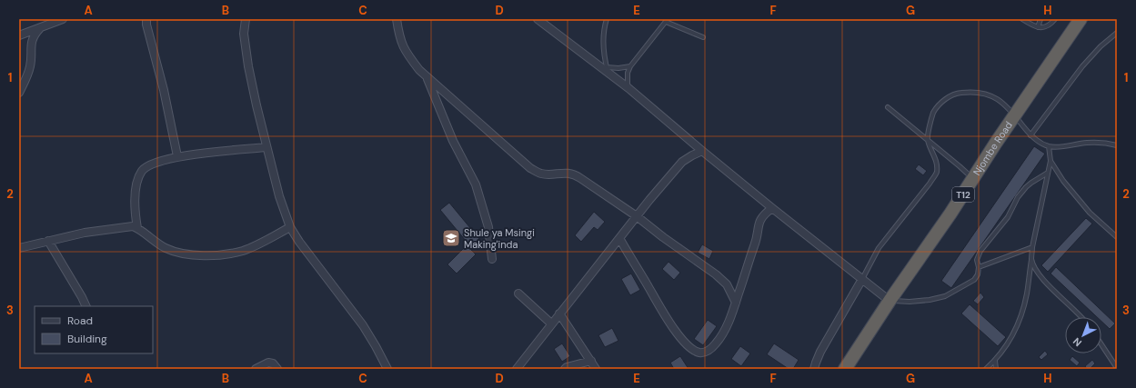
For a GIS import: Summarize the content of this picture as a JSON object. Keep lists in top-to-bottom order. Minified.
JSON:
{"streets":{"highway":["Njombe Road","T12"]},"places":{"school or university":["Shule ya Msingi Making'inda"]},"legend":["Road","Building"],"north":"bottom left","grid":{"columns":["A","B","C","D","E","F","G","H"],"rows":["1","2","3"]}}
